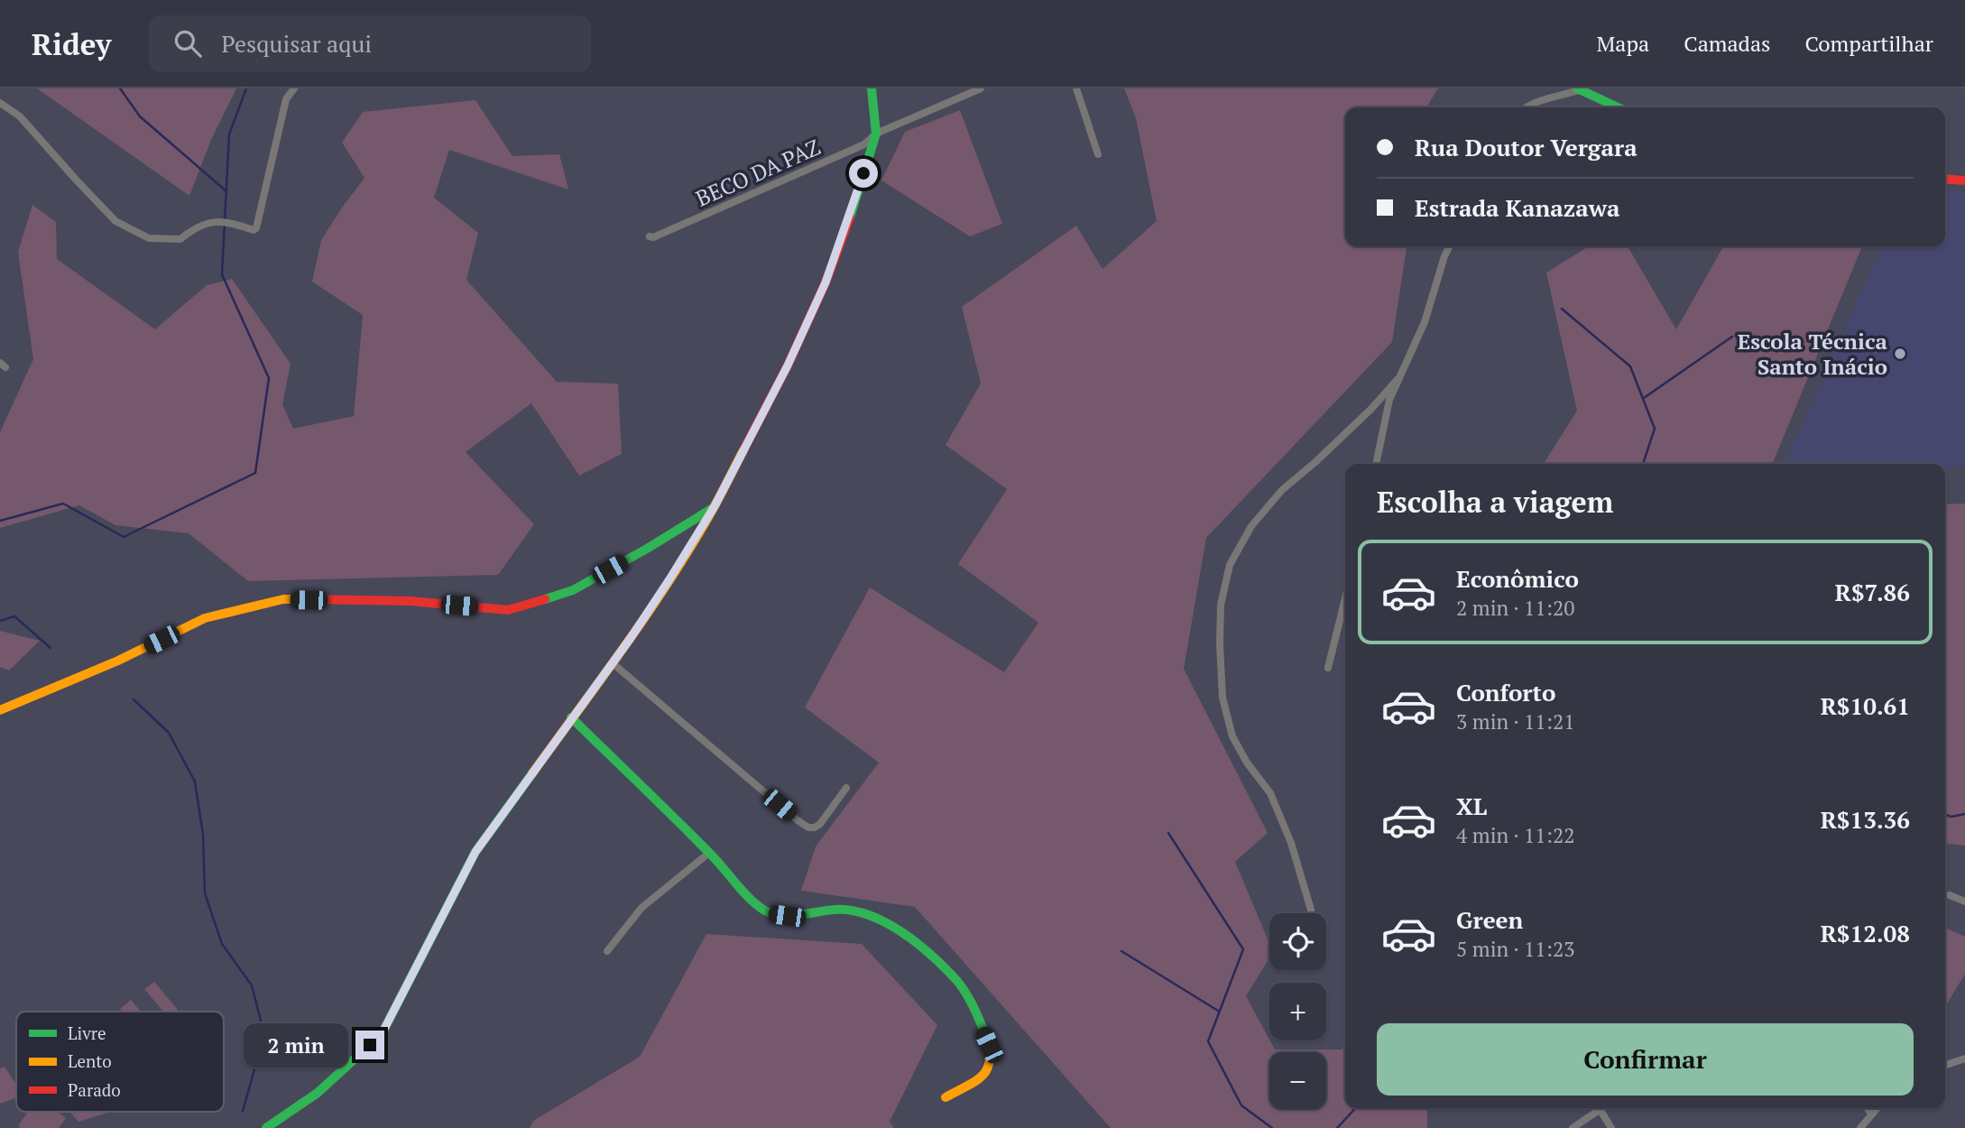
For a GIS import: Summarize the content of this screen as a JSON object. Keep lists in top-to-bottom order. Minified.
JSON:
{"streets":{"street":["BECO DA PAZ"]},"places":["Escola Técnica Santo Inácio"],"legend":["Livre","Lento","Parado"],"page":{"header":"Ridey","search":"Pesquisar aqui","nav":["Mapa","Camadas","Compartilhar"],"banner":["Rua Doutor Vergara","Estrada Kanazawa"],"heading":"Escolha a viagem","list":[{"name":"Econômico","note":"2 min · 11:20","value":"R$7.86"},{"name":"Conforto","note":"3 min · 11:21","value":"R$10.61"},{"name":"XL","note":"4 min · 11:22","value":"R$13.36"},{"name":"Green","note":"5 min · 11:23","value":"R$12.08"}],"map_buttons":["+","−"],"buttons":"Confirmar","bubble":"2 min"}}
